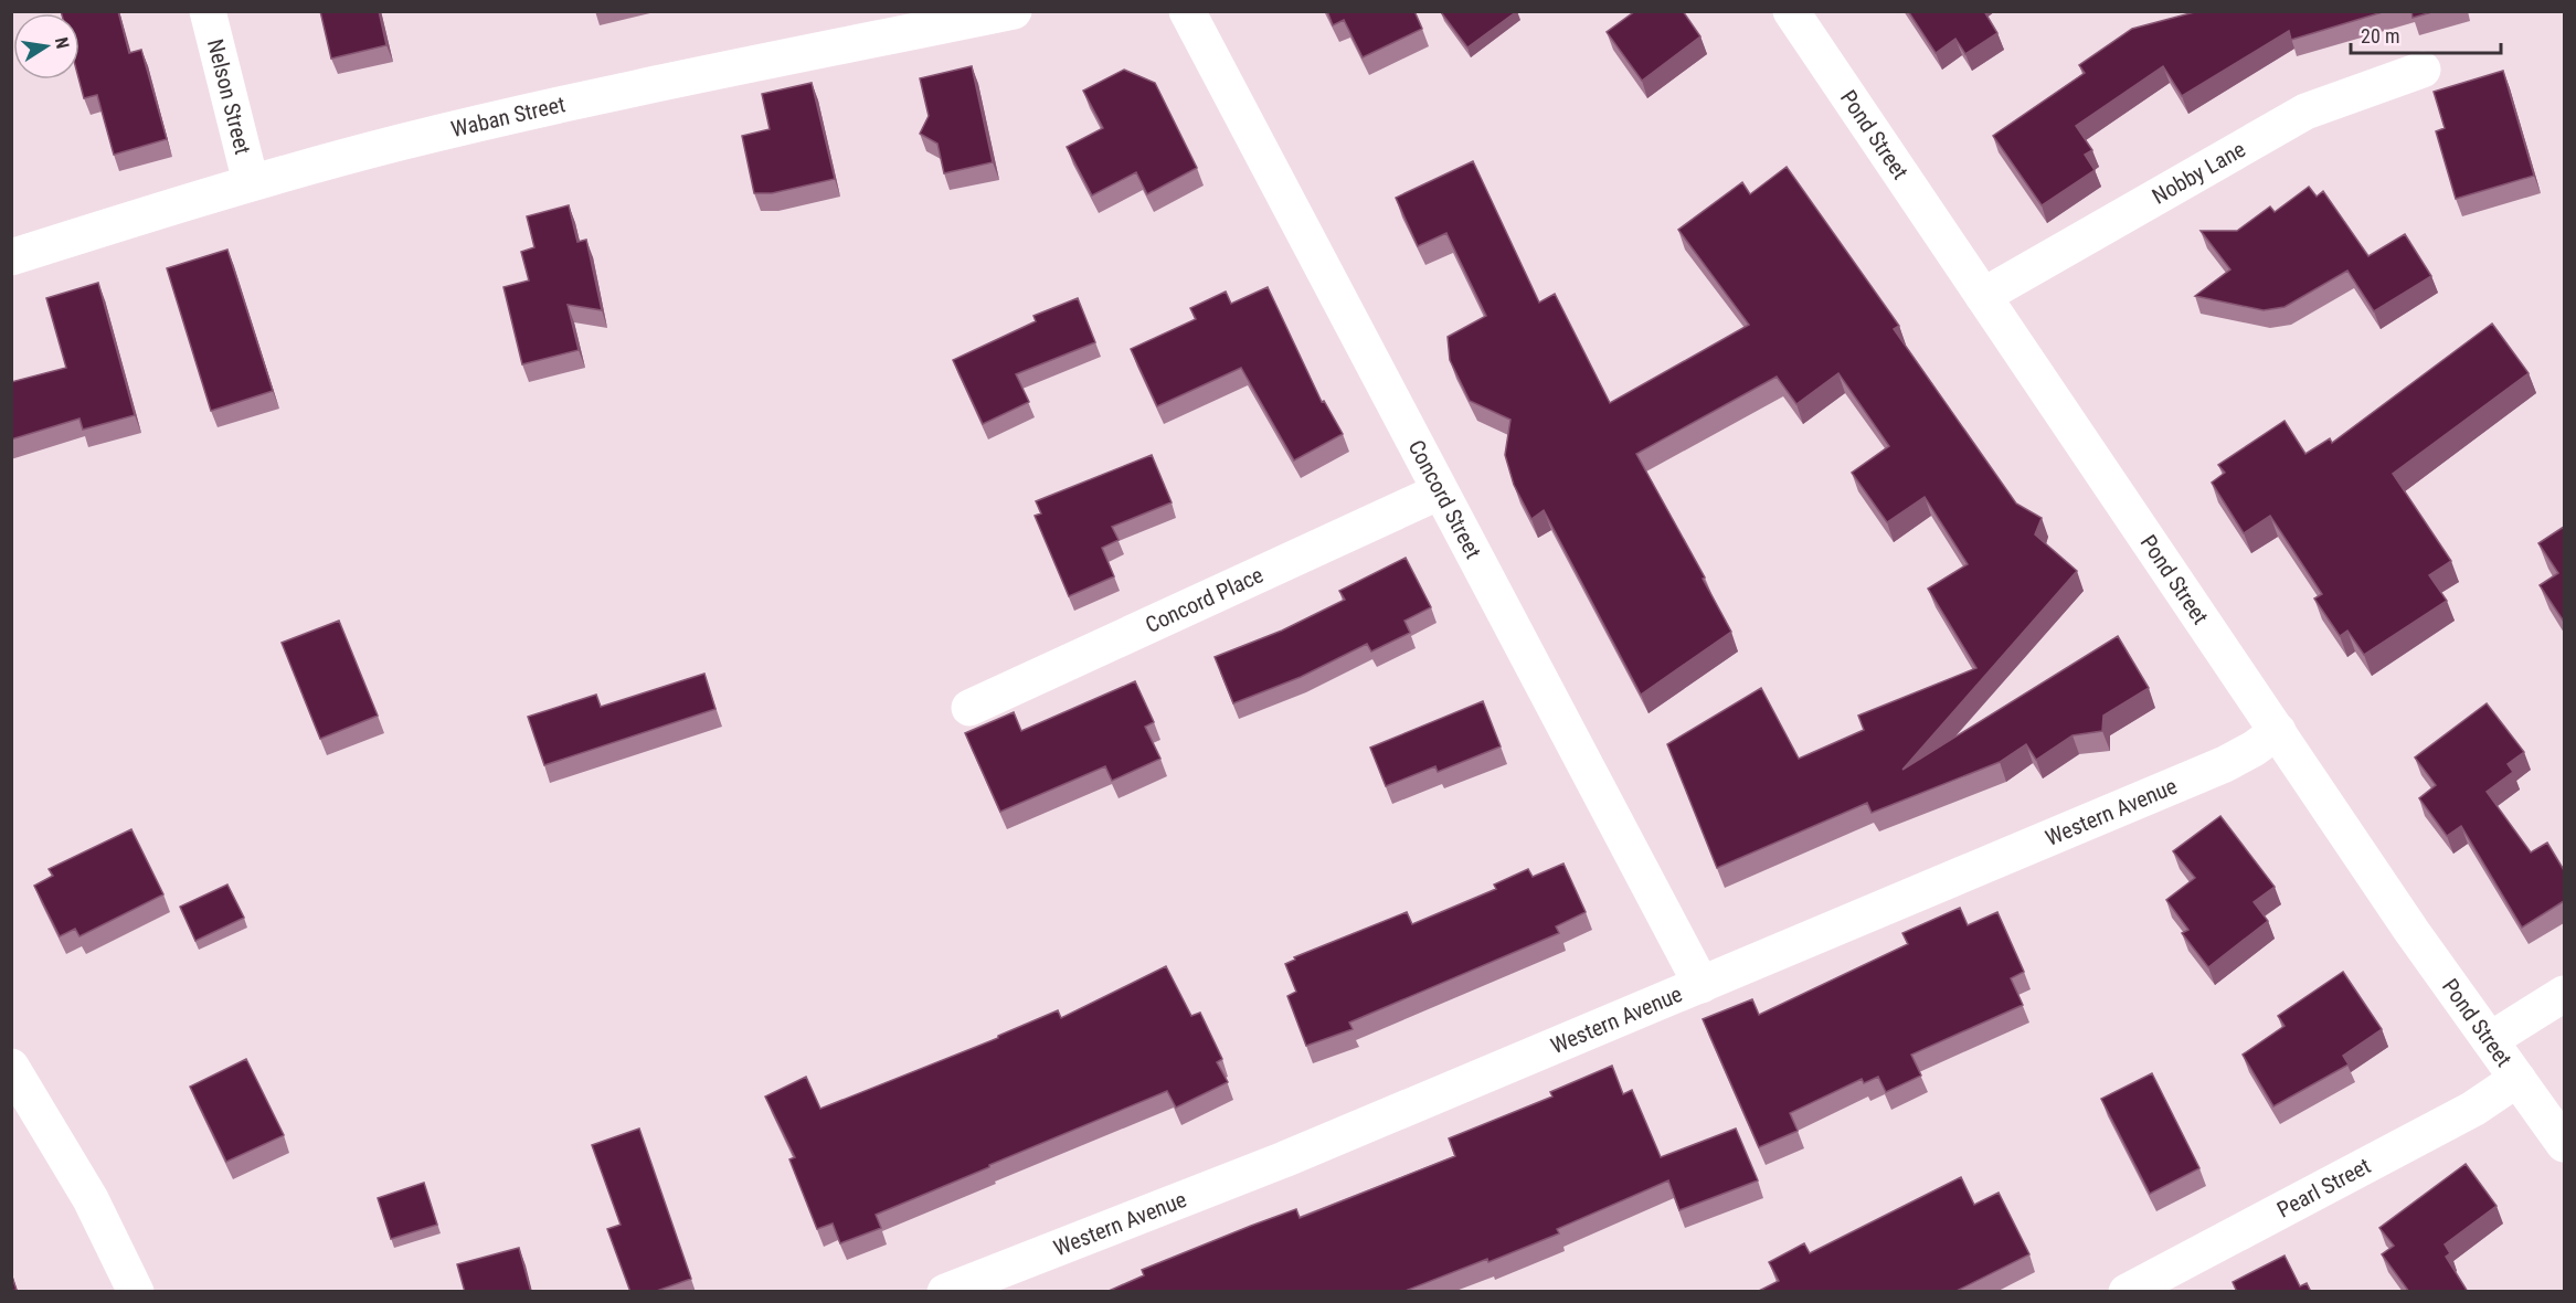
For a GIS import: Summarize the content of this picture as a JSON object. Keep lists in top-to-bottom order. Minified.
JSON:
{"streets":{"street":["Nelson Street","Waban Street","Pond Street","Nobby Lane","Concord Street","Concord Place","Western Avenue","Pearl Street"]},"crossings":[["Nelson Street","Waban Street"],["Pond Street","Nobby Lane"],["Pond Street","Western Avenue"],["Pond Street","Pearl Street"],["Concord Street","Concord Place"],["Concord Street","Western Avenue"]],"scale_bar":"20 m","north":"right"}
